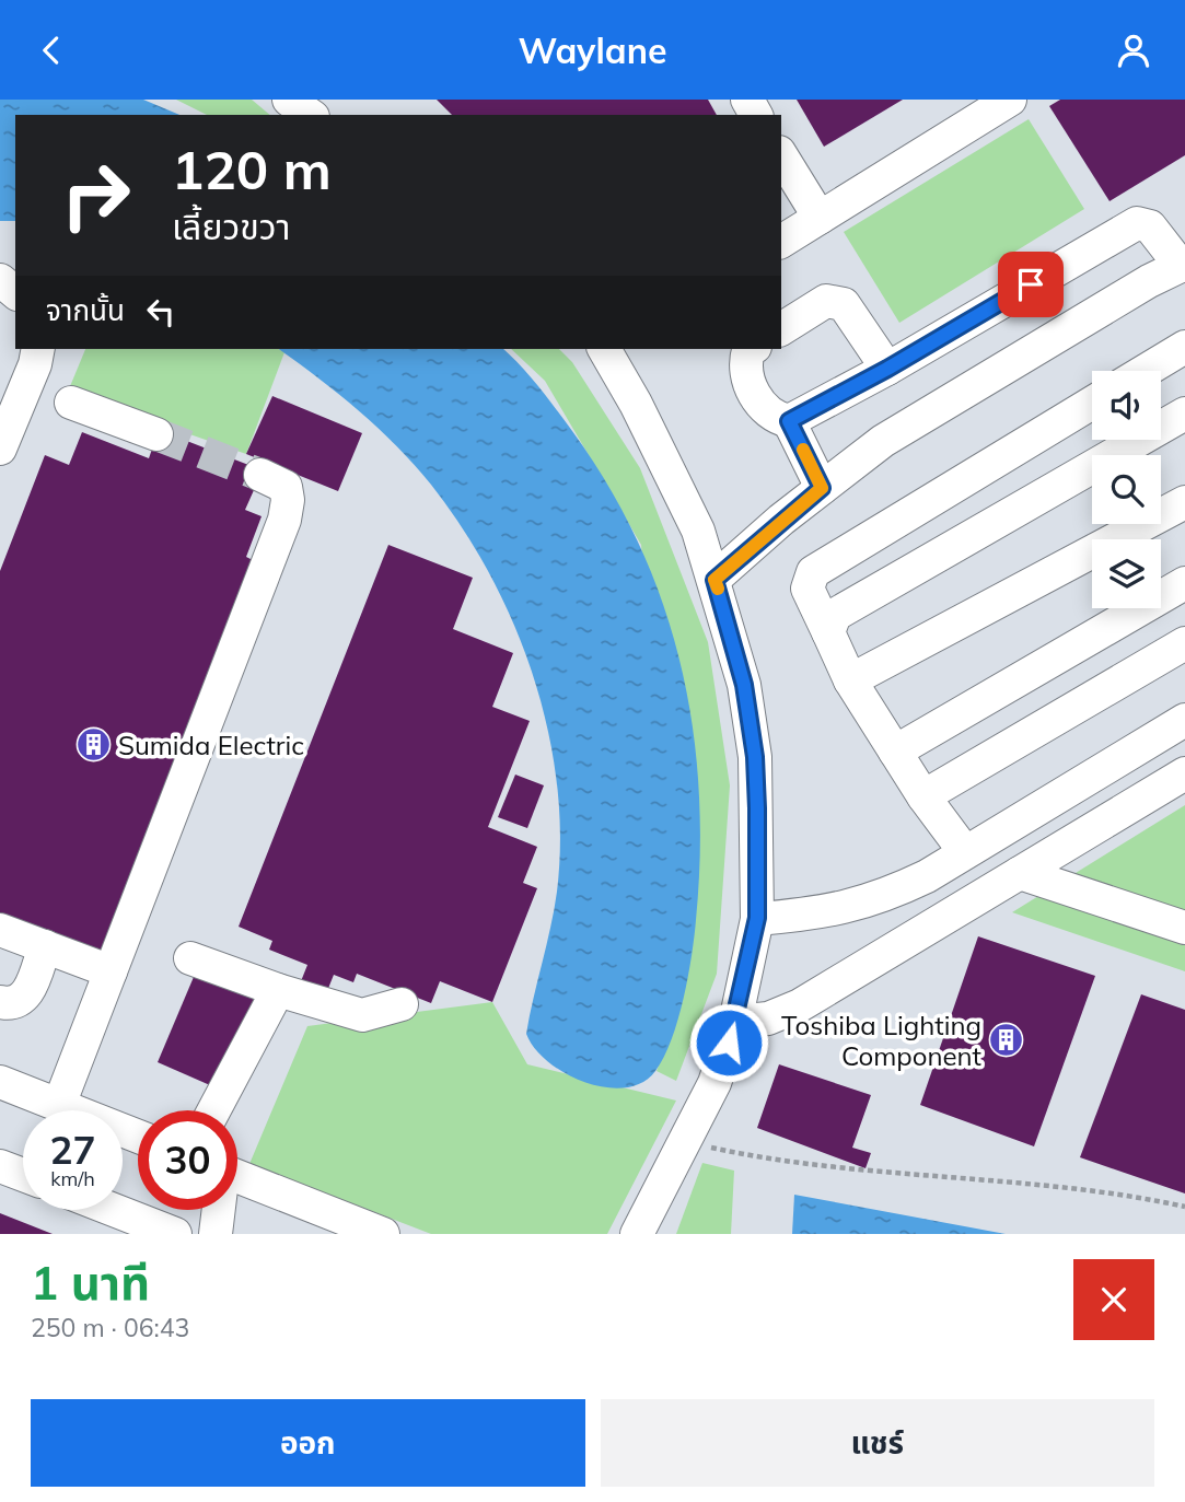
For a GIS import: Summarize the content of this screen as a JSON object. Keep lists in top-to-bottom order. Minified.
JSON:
{"places":{"building":["Sumida Electric","Toshiba Lighting Component"]},"page":{"header":"Waylane","turn":["120 m","เลี้ยวขวา"],"then":"จากนั้น","speed":"27 km/h","limit":"30","heading":["1 นาที","250 m · 06:43"],"buttons":["ออก","แชร์"]}}
